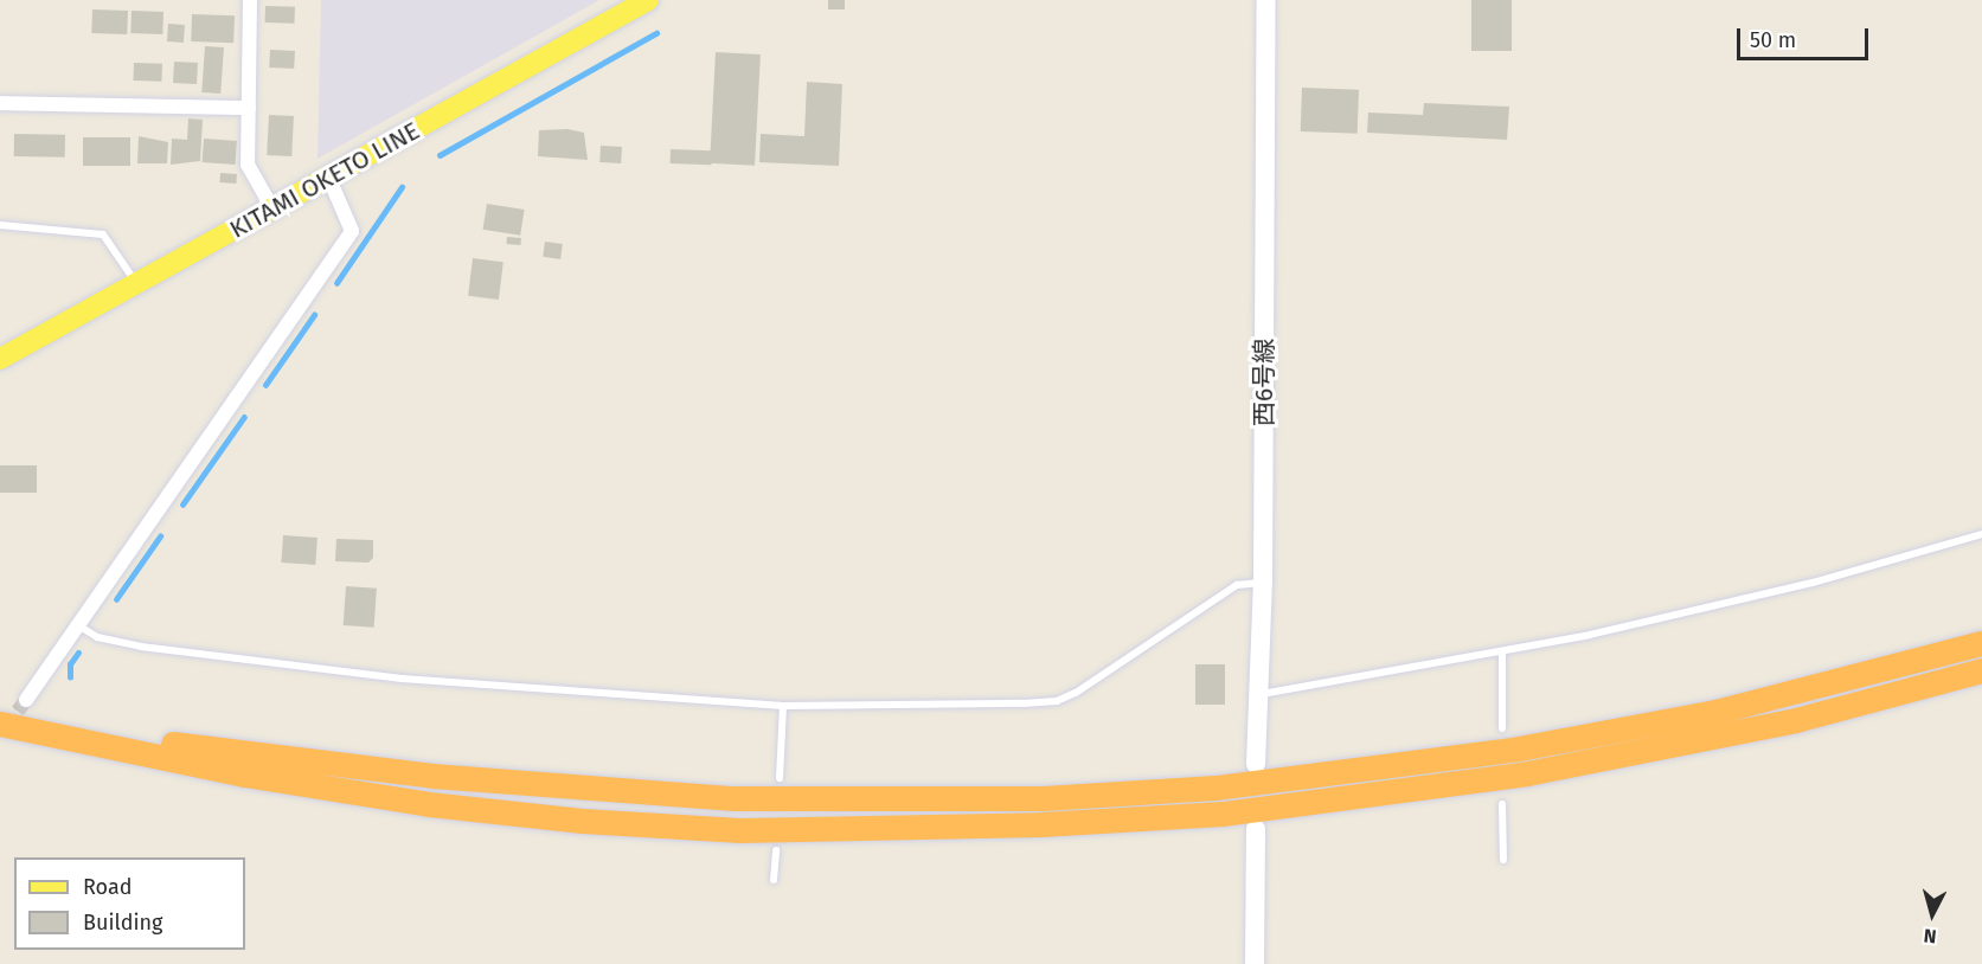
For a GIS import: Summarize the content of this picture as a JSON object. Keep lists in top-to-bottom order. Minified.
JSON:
{"streets":{"main road":["KITAMI OKETO LINE"],"street":["西6号線"]},"legend":["Road","Building"],"scale_bar":"50 m","north":"bottom"}
